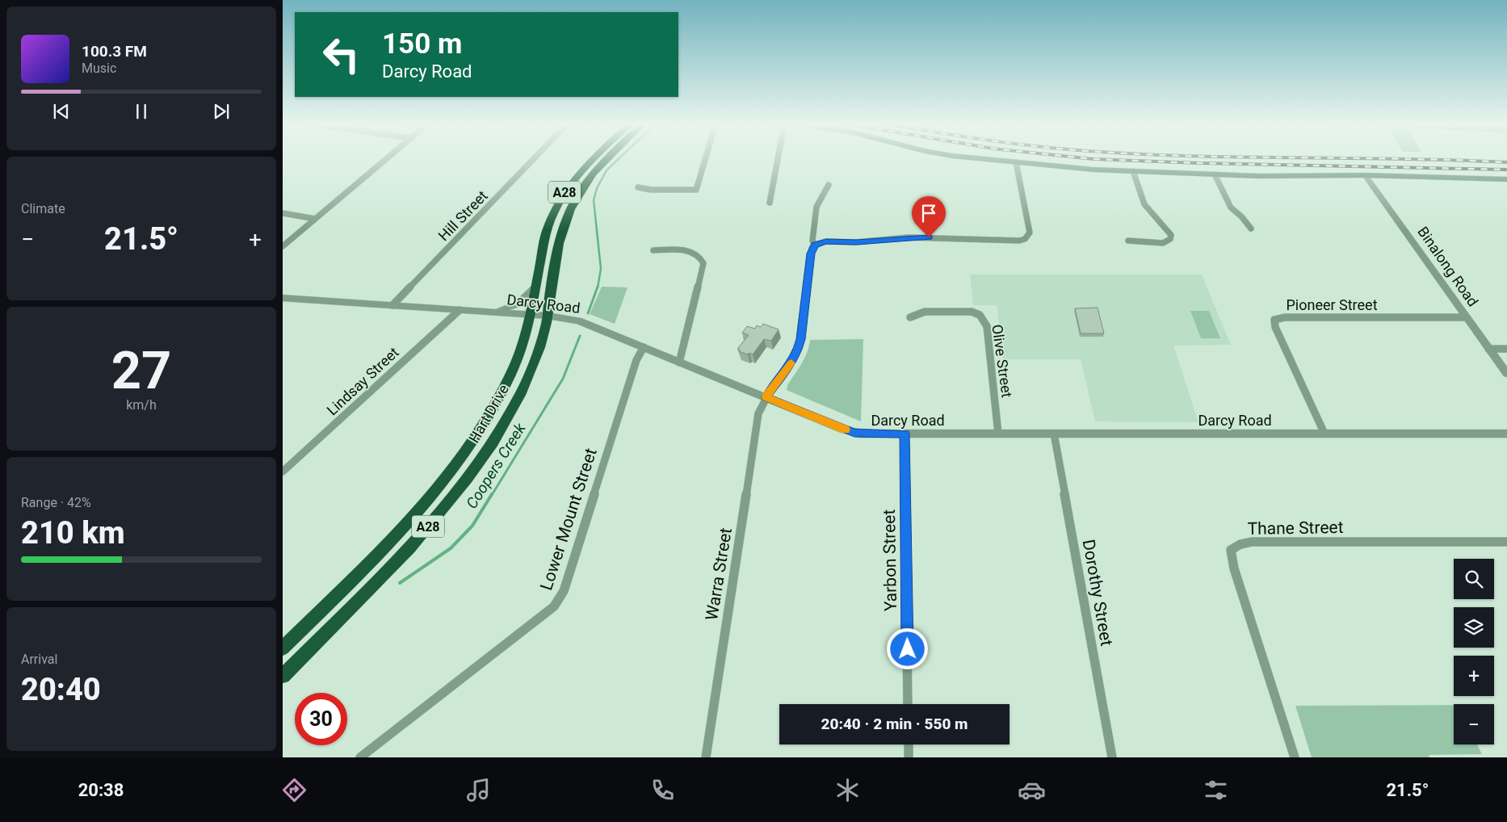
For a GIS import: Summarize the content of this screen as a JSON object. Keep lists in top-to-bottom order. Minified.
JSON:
{"streets":{"highway":["A28","Hart Drive"],"street":["Hill Street","Binalong Road","Darcy Road","Pioneer Street","Olive Street","Lindsay Street","Lower Mount Street","Thane Street","Yarbon Street","Warra Street","Dorothy Street"]},"crossings":[["Hill Street","Darcy Road"],["Binalong Road","Pioneer Street"],["Darcy Road","Pioneer Street"],["Darcy Road","Olive Street"],["Darcy Road","Lindsay Street"],["Darcy Road","Hart Drive"],["Darcy Road","Lower Mount Street"],["Darcy Road","Yarbon Street"],["Darcy Road","Warra Street"],["Darcy Road","Dorothy Street"]],"water":["Coopers Creek"],"page":{"turn":["150 m","Darcy Road"],"song":["100.3 FM","Music"],"tile":["Climate",["27","km/h"],["Range · 42%","210 km"],["Arrival","20:40"]],"heat":["−","21.5°","+"],"map_buttons":["+","−"],"limit":"30","trip":"20:40 · 2 min · 550 m","tabs":["20:38","21.5°"]}}
